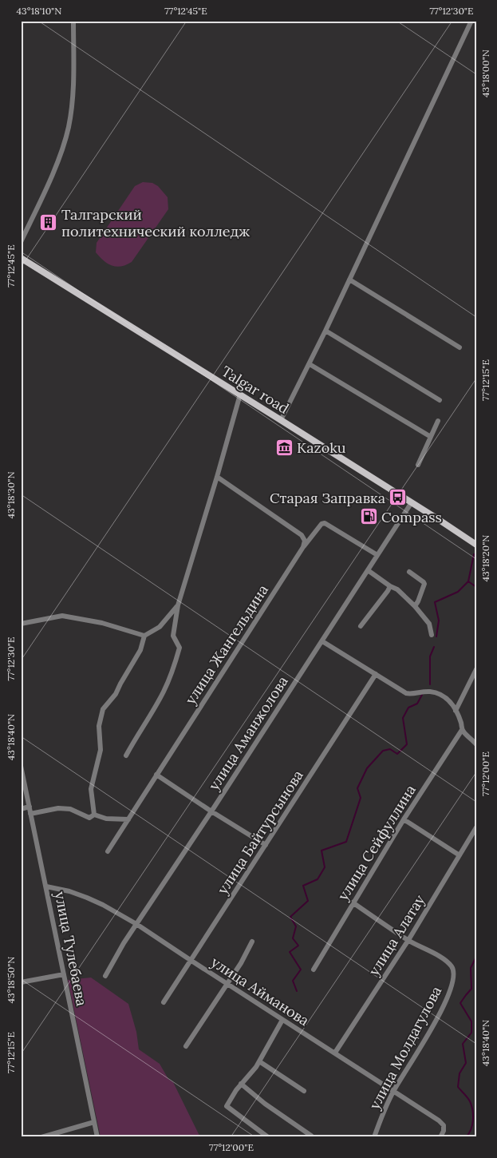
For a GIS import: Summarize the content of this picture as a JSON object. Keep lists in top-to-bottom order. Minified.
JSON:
{"streets":{"main road":["Talgar road"],"street":["улица Жангельдина","улица Аманжолова","улица Байтурсынова","улица Сейфуллина","улица Алатау","улица Тулебаева","улица Айманова","улица Молдагулова"]},"crossings":[["Talgar road","улица Аманжолова"],["улица Жангельдина","улица Аманжолова"],["улица Аманжолова","улица Айманова"],["улица Байтурсынова","улица Айманова"],["улица Алатау","улица Айманова"],["улица Алатау","улица Молдагулова"],["улица Тулебаева","улица Айманова"],["улица Айманова","улица Молдагулова"]],"places":{"building":["Талгарский политехнический колледж"],"museum":["Kazoku"],"bus stop":["Старая Заправка"],"fuel station":["Compass"]},"coordinates":["43°18'10\"N","77°12'45\"E","77°12'30\"E","43°18'00\"N","77°12'15\"E","43°18'30\"N","43°18'20\"N","43°18'40\"N","77°12'00\"E","43°18'50\"N"]}
